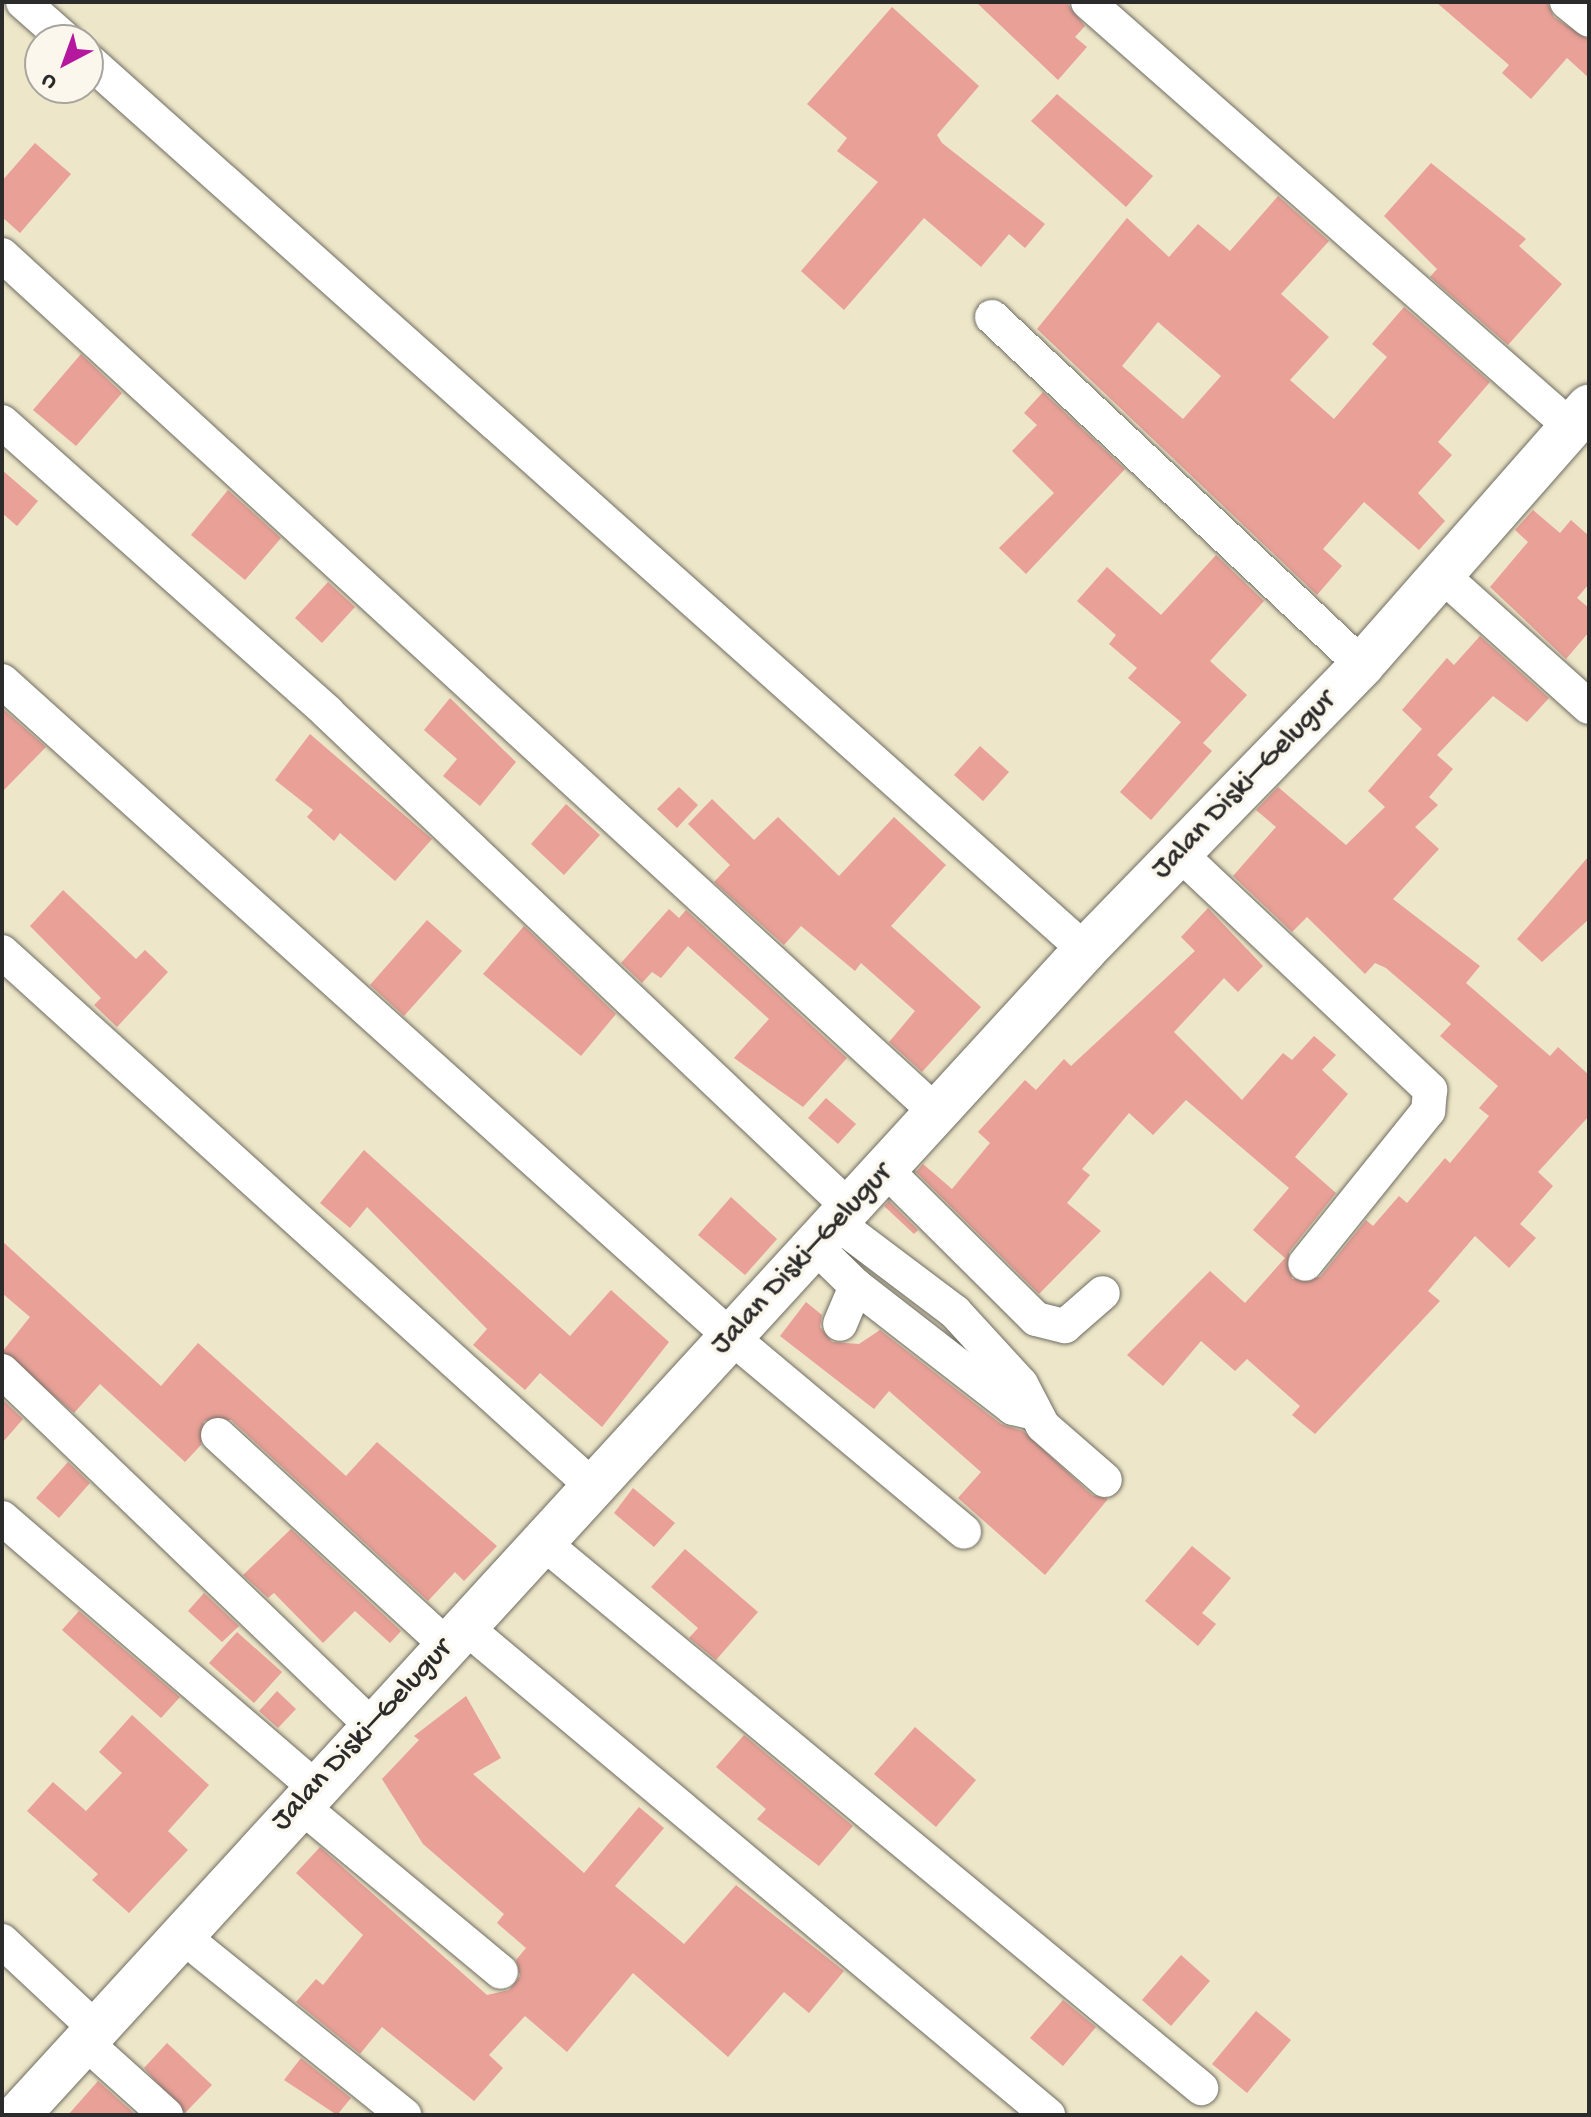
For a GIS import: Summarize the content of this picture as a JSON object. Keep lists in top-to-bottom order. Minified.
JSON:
{"streets":{"main road":["Jalan Diski–Gelugur"]},"north":"bottom left"}
